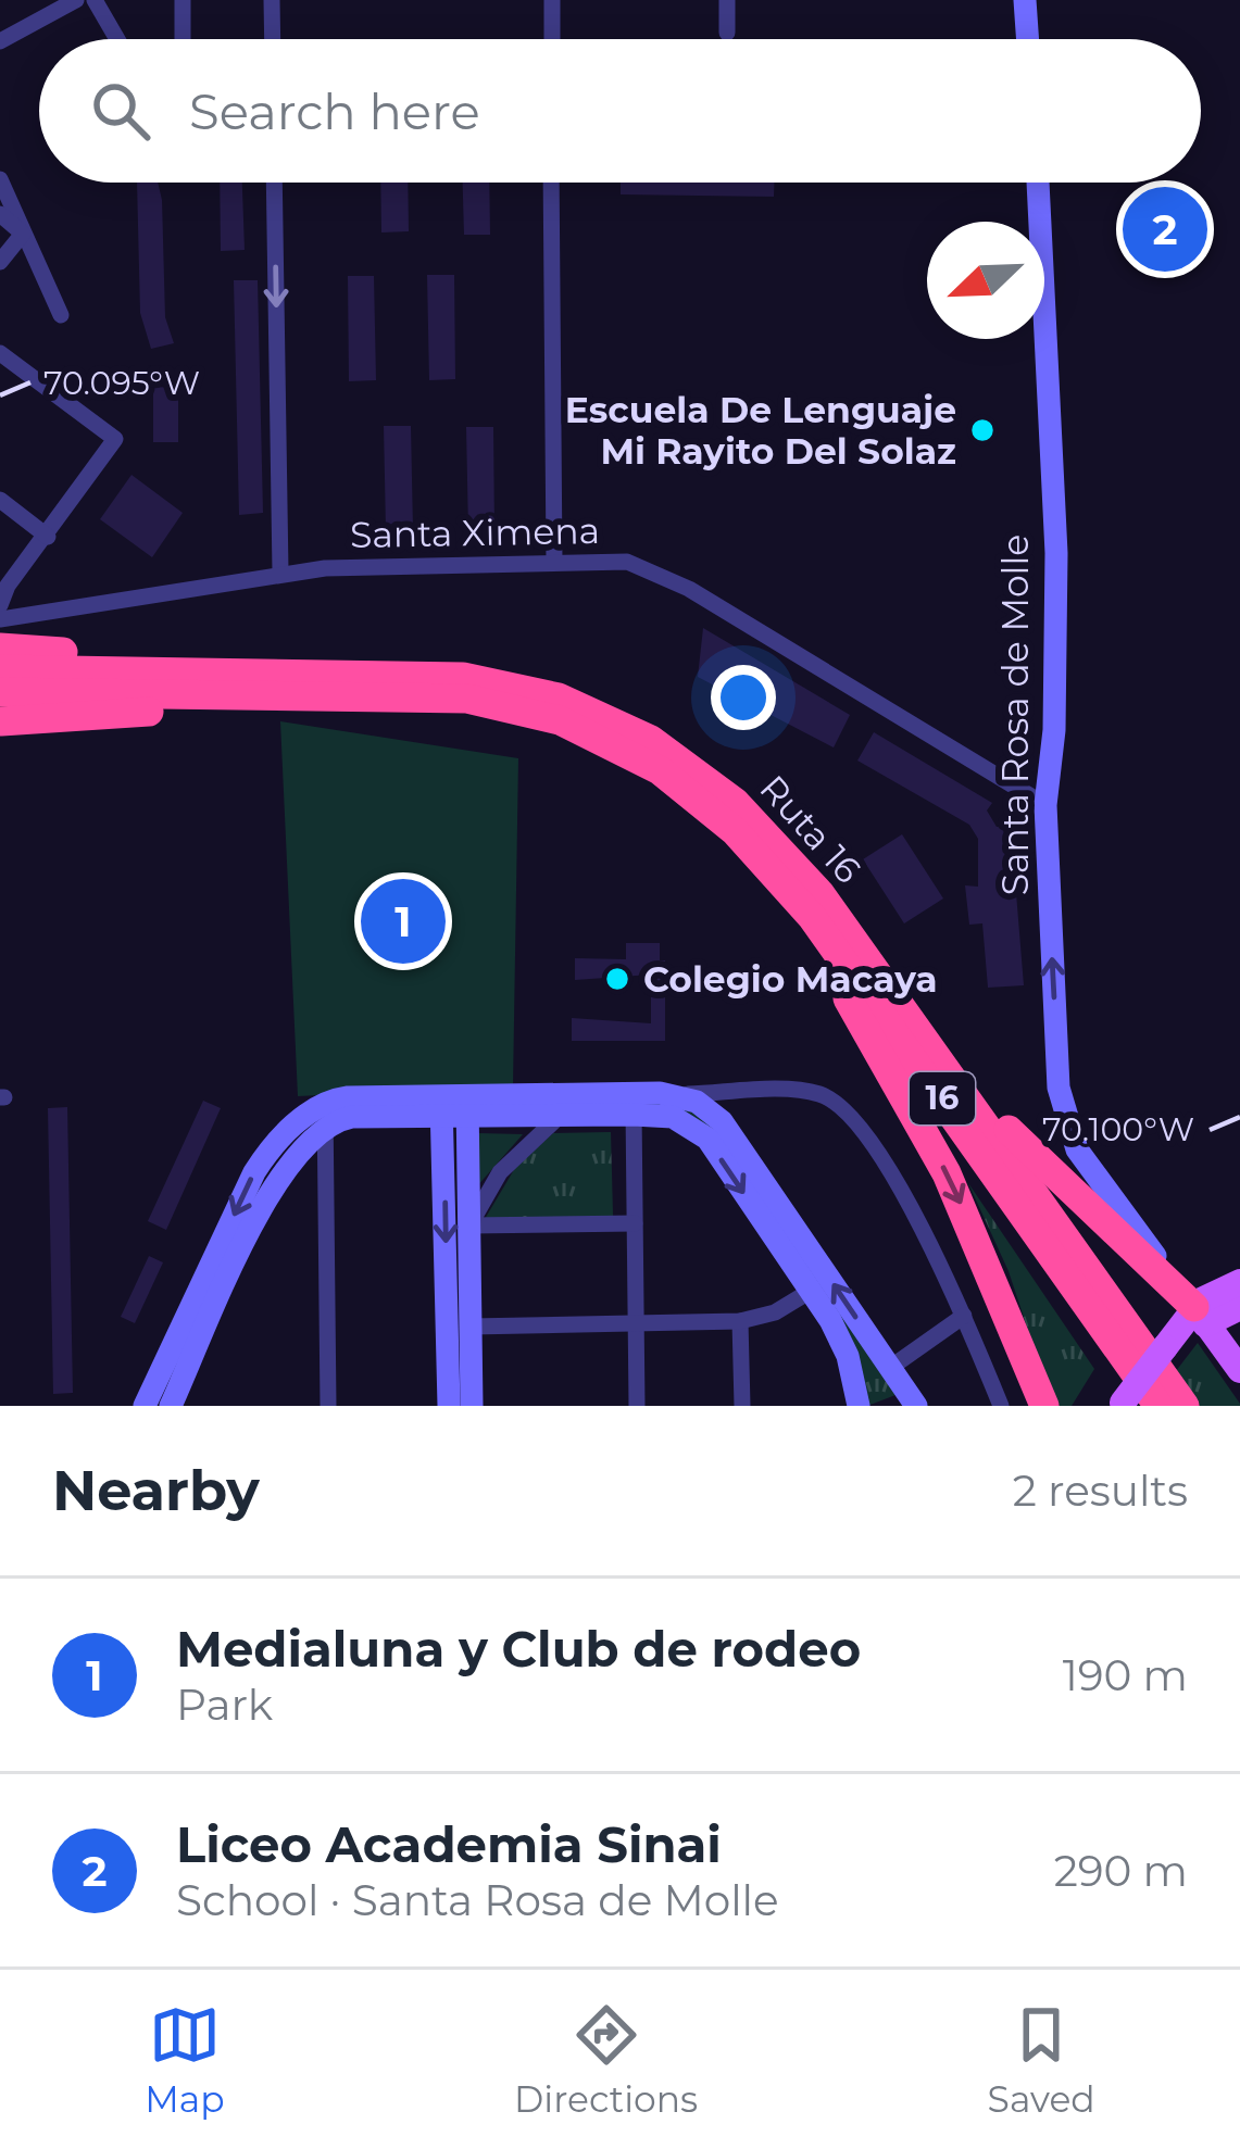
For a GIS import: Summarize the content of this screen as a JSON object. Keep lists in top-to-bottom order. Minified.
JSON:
{"streets":{"highway":["Ruta 16","16"],"street":["Santa Ximena","Santa Rosa de Molle"]},"crossings":[["Santa Ximena","Santa Rosa de Molle"]],"one_way":["Santa Rosa de Molle"],"places":["Escuela De Lenguaje Mi Rayito Del Solaz","Colegio Macaya"],"north":"bottom left","page":{"search":"Search here","pins":["2","1"],"heading":["Nearby","2 results"],"list":[{"mark":"1","name":"Medialuna y Club de rodeo","note":"Park","value":"190 m"},{"mark":"2","name":"Liceo Academia Sinai","note":"School · Santa Rosa de Molle","value":"290 m"}],"nav":["Map","Directions","Saved"]},"coordinates":["70.095°W","70.100°W"]}
